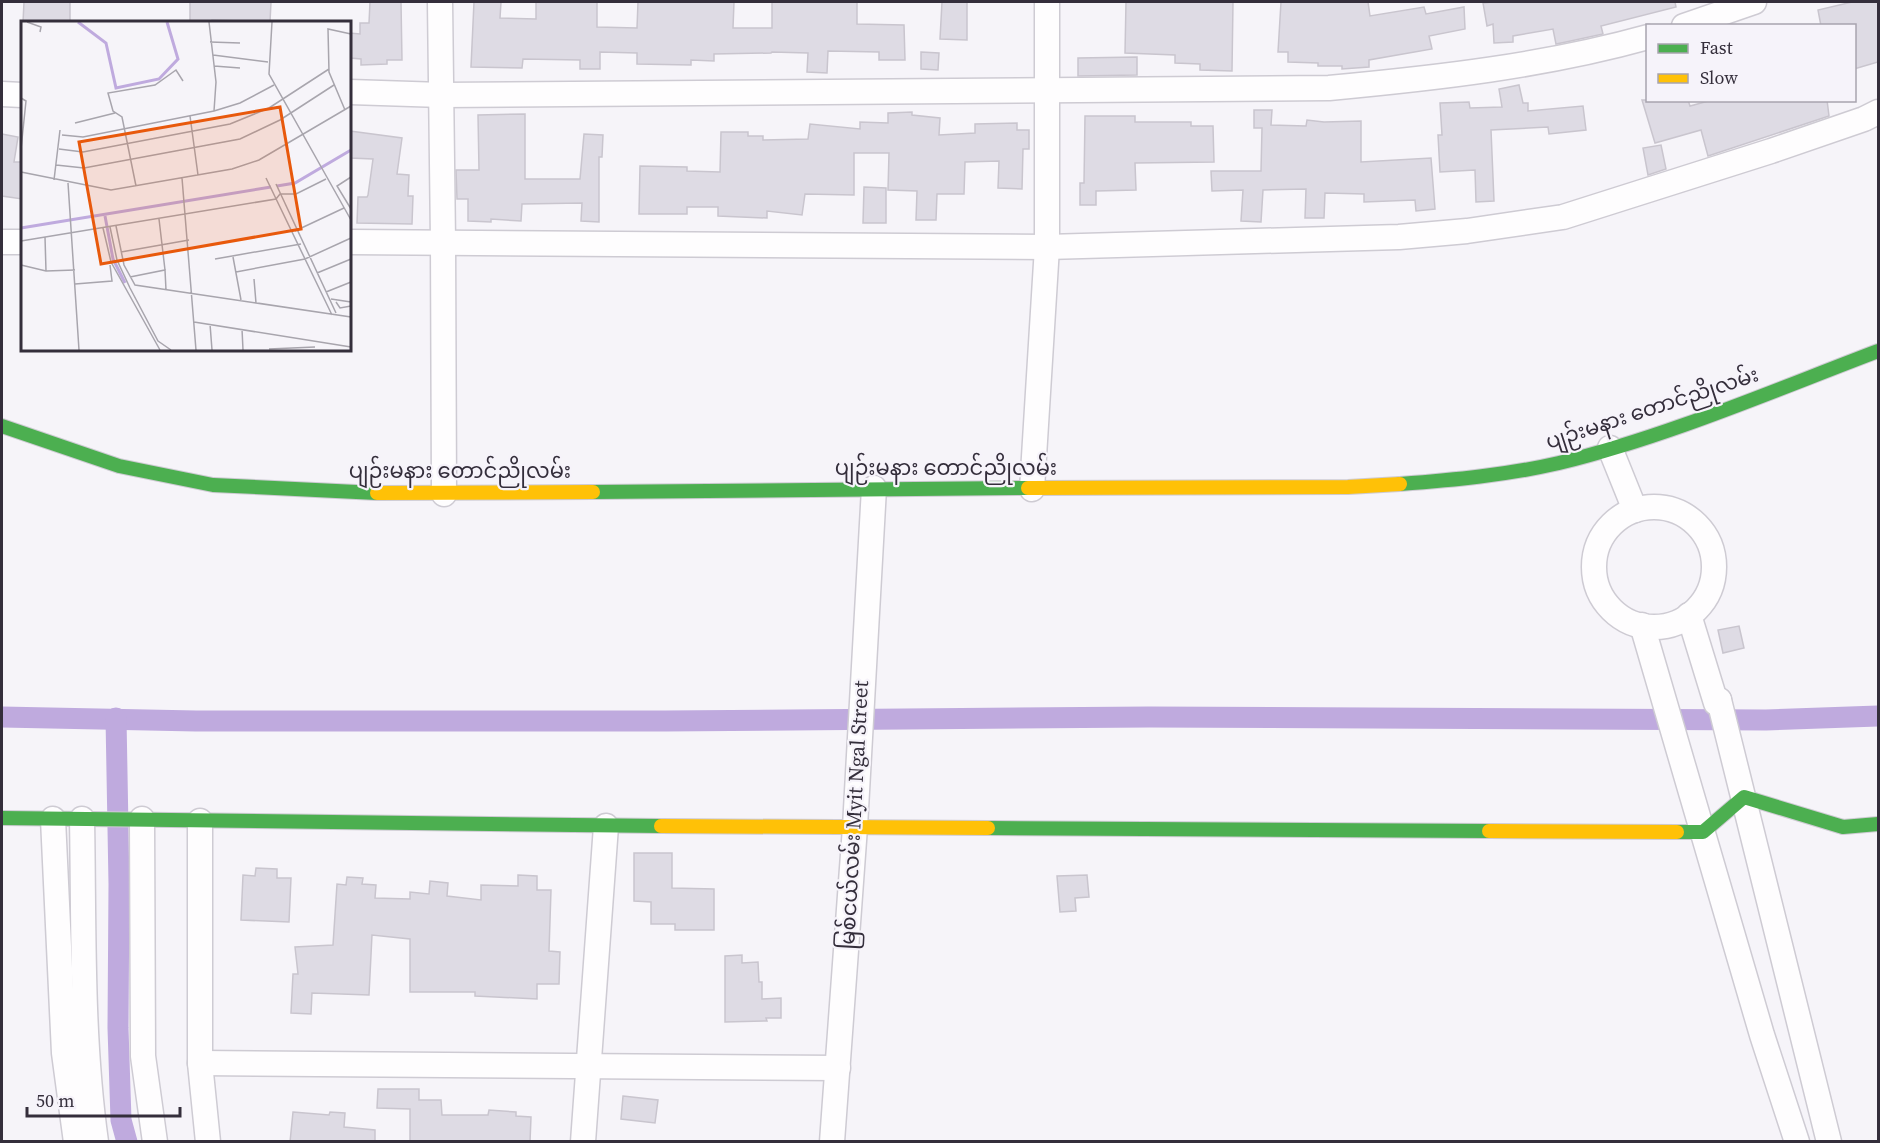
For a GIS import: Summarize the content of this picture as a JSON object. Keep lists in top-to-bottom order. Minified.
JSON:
{"streets":{"main road":["ပျဉ်းမနား တောင်ညိုလမ်း"],"street":["မြစ်ငယ်လမ်း Myit Ngal Street"]},"crossings":[["ပျဉ်းမနား တောင်ညိုလမ်း","မြစ်ငယ်လမ်း Myit Ngal Street"]],"legend":["Fast","Slow"],"scale_bar":"50 m"}
